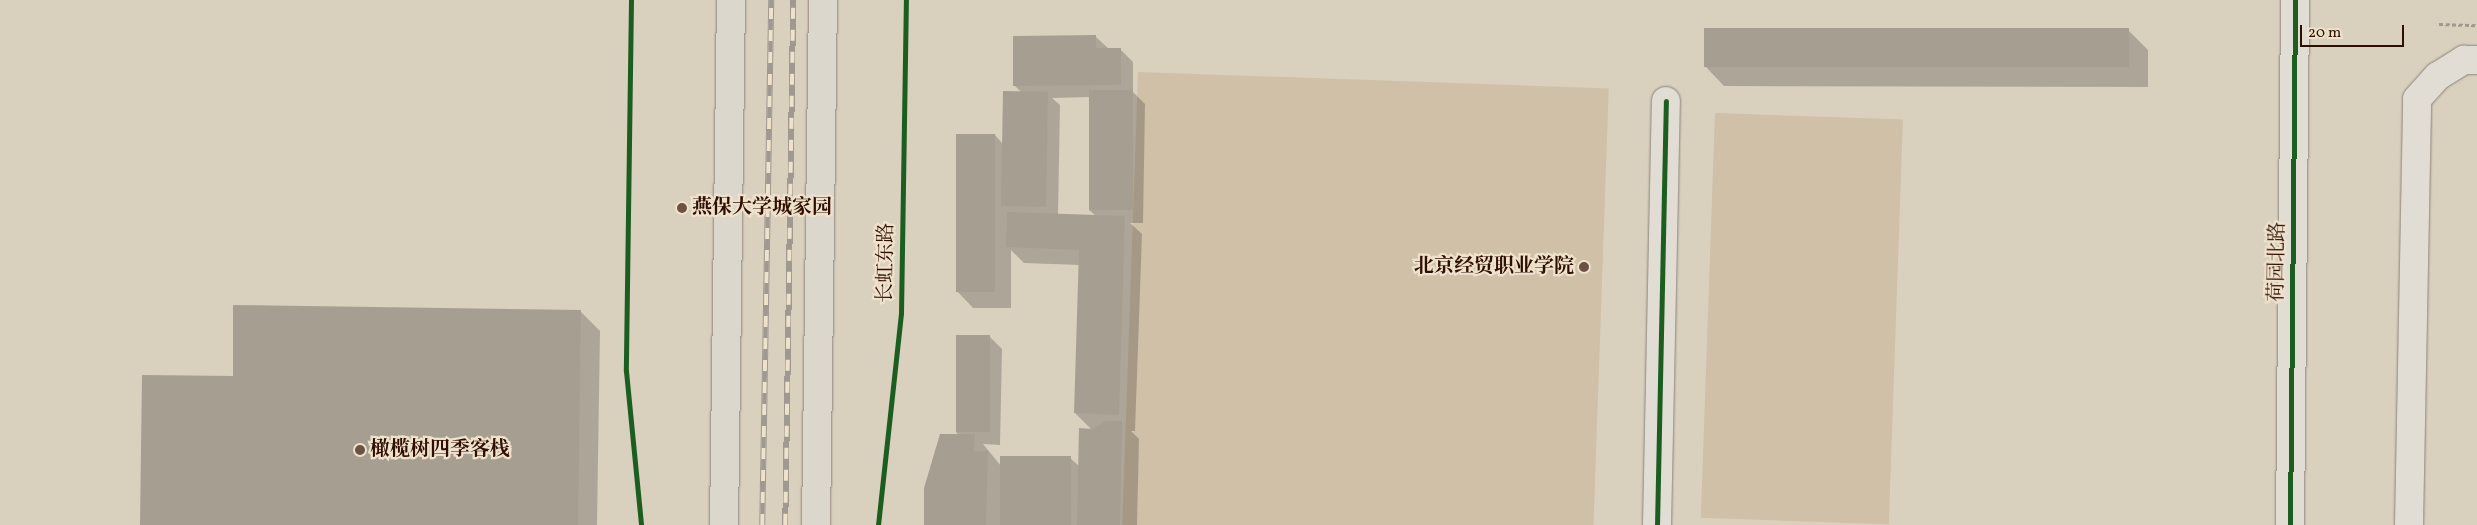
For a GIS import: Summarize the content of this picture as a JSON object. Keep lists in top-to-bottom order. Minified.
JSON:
{"streets":{"street":["荷园北路"],"cycle path":["长虹东路"]},"places":["燕保大学城家园","北京经贸职业学院","橄榄树四季客栈"],"scale_bar":"20 m"}
